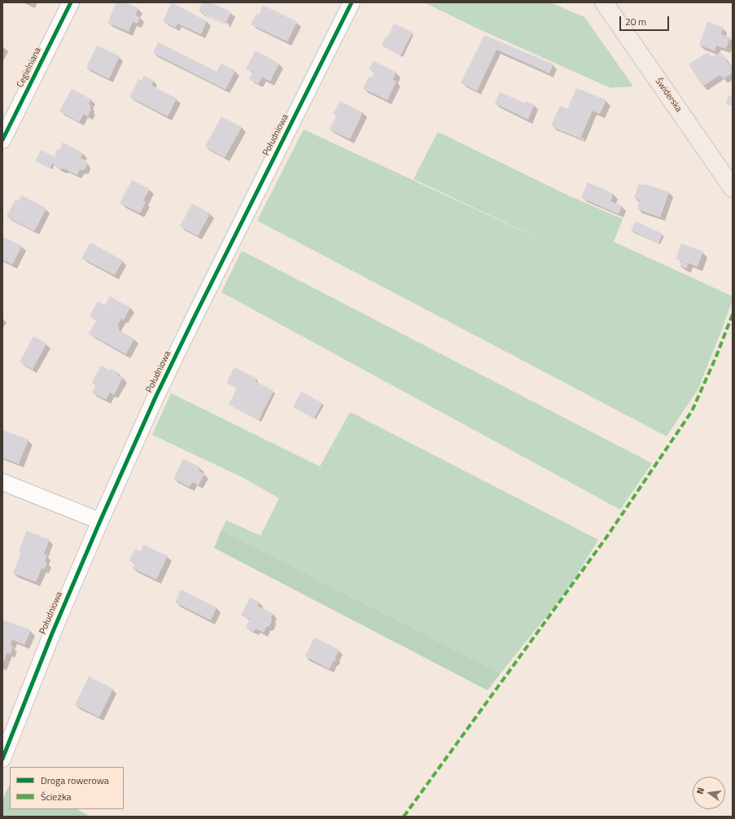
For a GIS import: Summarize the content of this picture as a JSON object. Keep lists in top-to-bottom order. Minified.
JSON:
{"streets":{"main road":["Świderska"],"street":["Cegielniana","Południowa"]},"legend":["Droga rowerowa","Ścieżka"],"scale_bar":"20 m","north":"left"}
